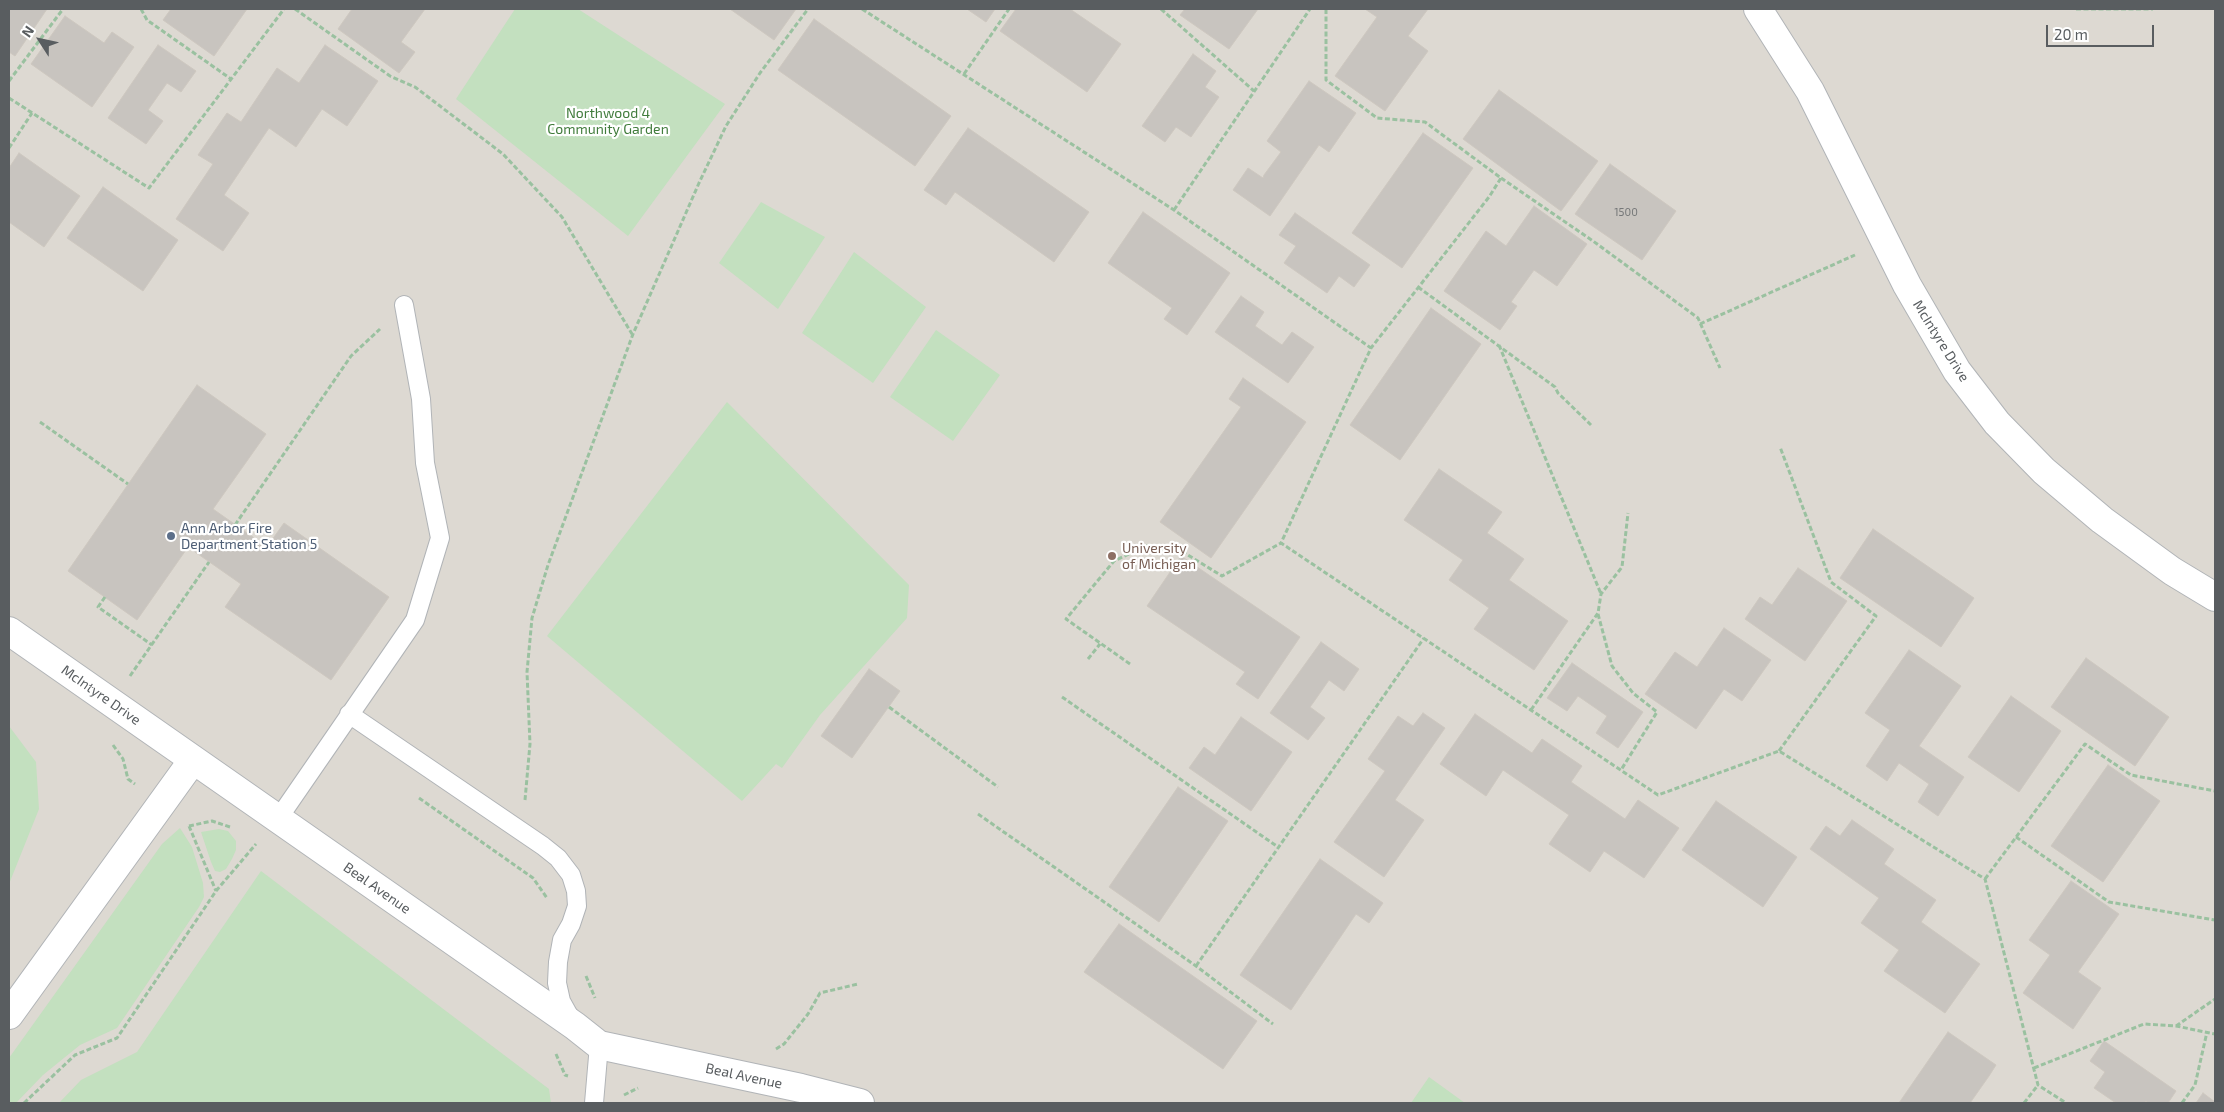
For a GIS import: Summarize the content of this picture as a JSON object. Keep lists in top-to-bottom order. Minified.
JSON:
{"streets":{"street":["McIntyre Drive","Beal Avenue"]},"crossings":[["McIntyre Drive","Beal Avenue"]],"parks":["Northwood 4 Community Garden"],"places":["Ann Arbor Fire Department Station 5","University of Michigan"],"house_numbers":["1500"],"scale_bar":"20 m","north":"top left"}
